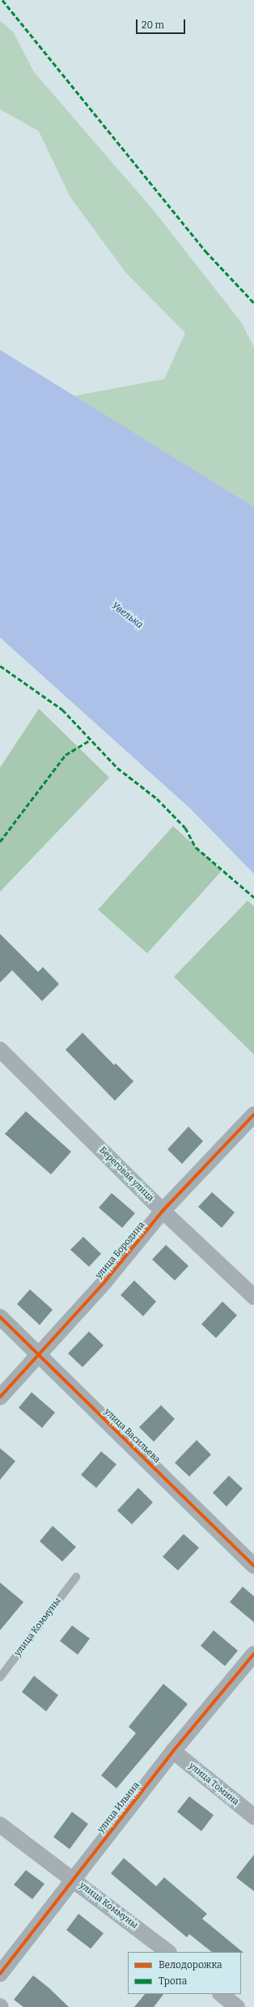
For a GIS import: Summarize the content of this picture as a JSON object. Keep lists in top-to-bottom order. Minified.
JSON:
{"streets":{"street":["Береговая улица","улица Бородина","улица Васильева","улица Коммуны","улица Томина","улица Ильина"]},"crossings":[["Береговая улица","улица Бородина"],["улица Бородина","улица Васильева"],["улица Коммуны","улица Ильина"],["улица Томина","улица Ильина"]],"water":["Увелька"],"legend":["Велодорожка","Тропа"],"scale_bar":"20 m"}
